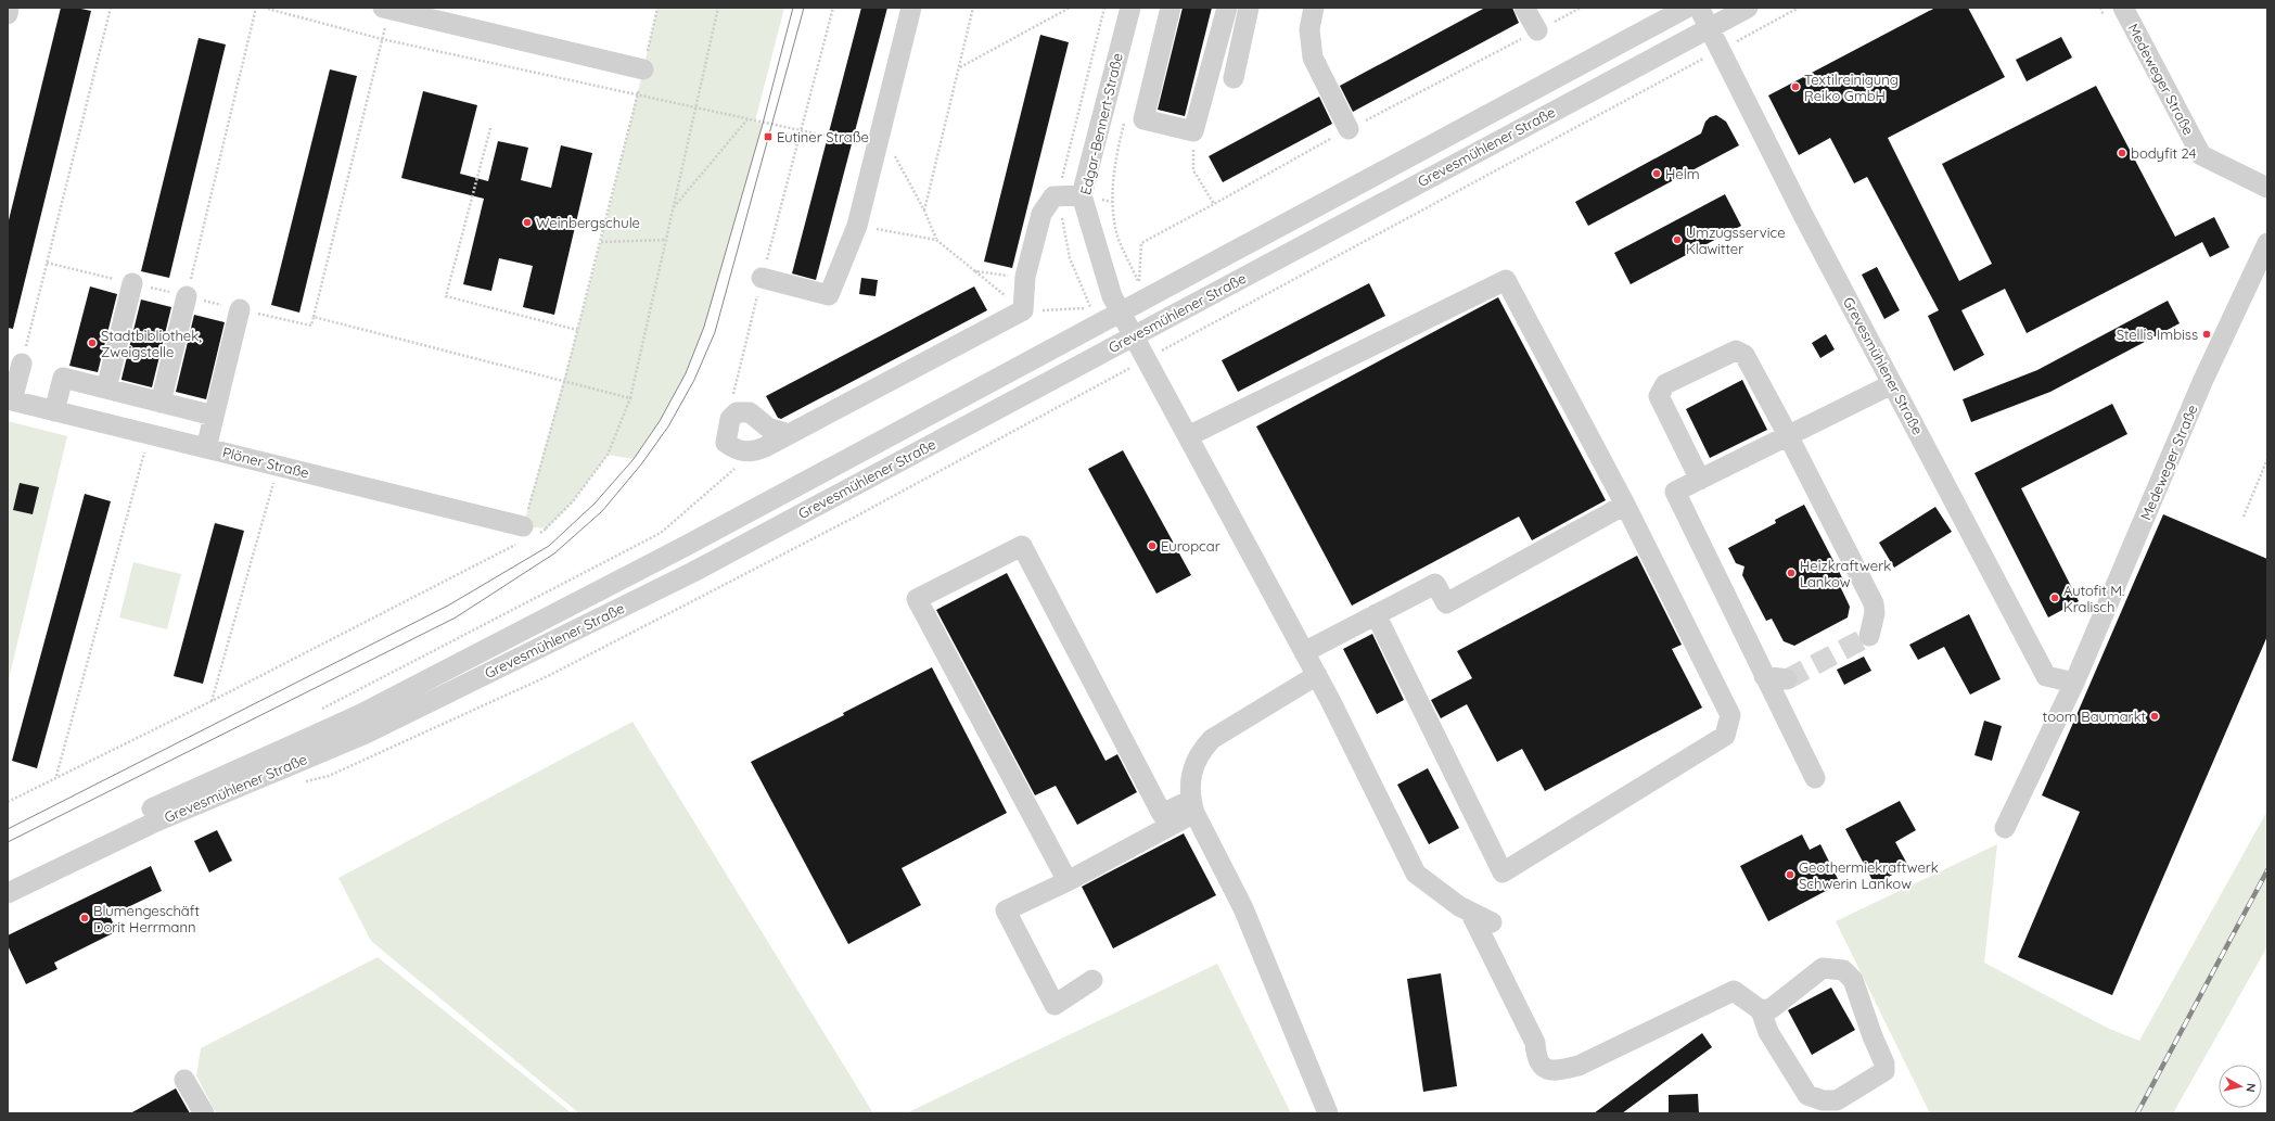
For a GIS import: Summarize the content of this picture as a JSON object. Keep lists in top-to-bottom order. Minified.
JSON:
{"streets":{"street":["Medeweger Straße","Edgar-Bennert-Straße","Grevesmühlener Straße","Plöner Straße"]},"crossings":[["Medeweger Straße","Grevesmühlener Straße"],["Edgar-Bennert-Straße","Grevesmühlener Straße"]],"places":{"other":["Textilreinigung Reiko GmbH","bodyfit 24","Helm","Weinbergschule","Umzugsservice Klawitter","Stellis Imbiss","Stadtbibliothek, Zweigstelle","Europcar","Heizkraftwerk Lankow","Autofit M. Kralisch","toom Baumarkt","Geothermiekraftwerk Schwerin Lankow","Blumengeschäft Dorit Herrmann"],"transit":["Eutiner Straße"]},"north":"right"}
